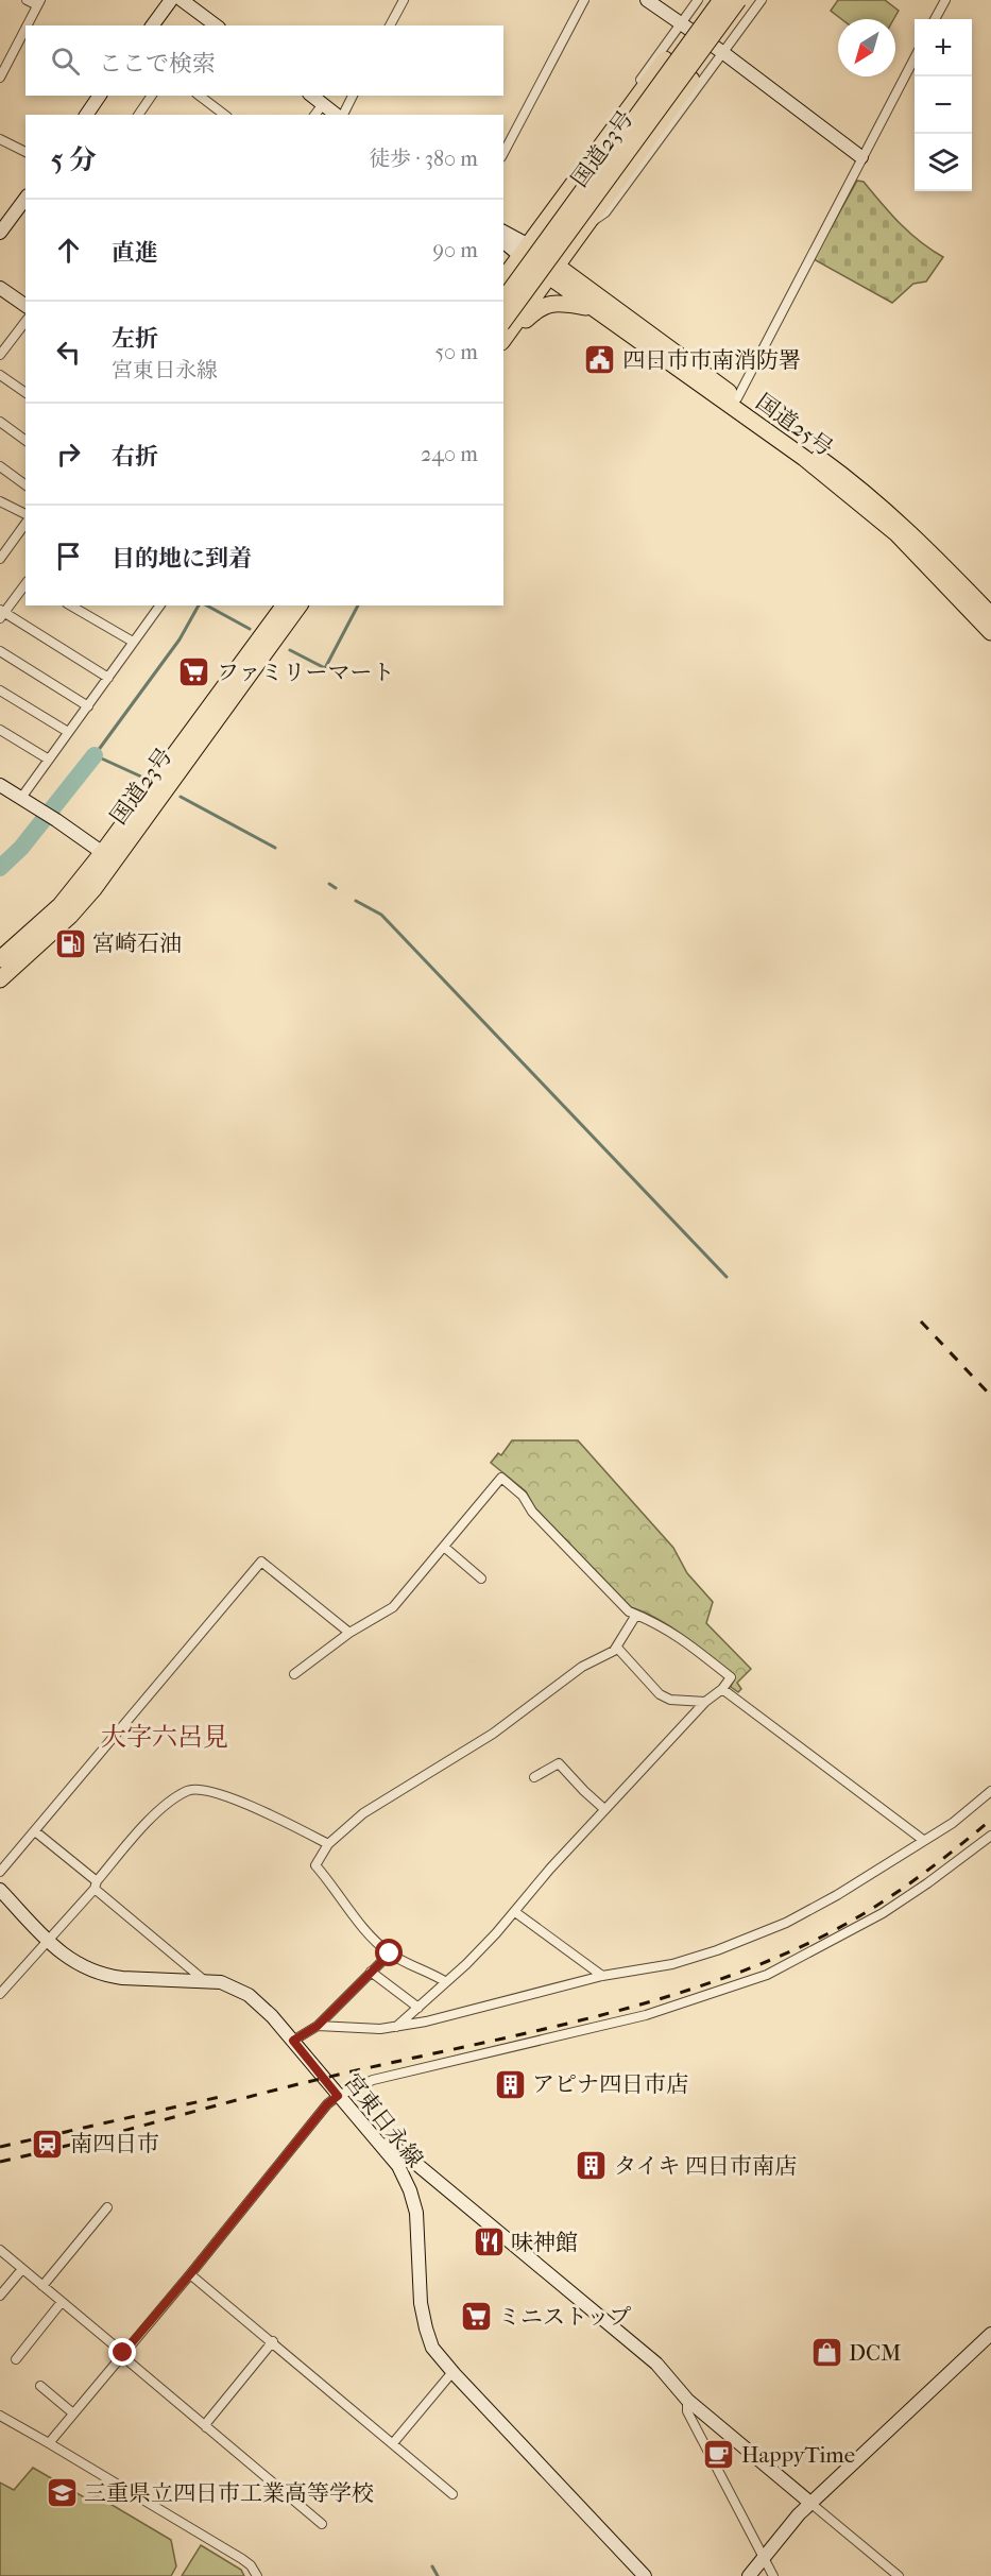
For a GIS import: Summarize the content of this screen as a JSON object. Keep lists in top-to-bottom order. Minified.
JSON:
{"streets":{"highway":["国道23号","国道25号"],"street":["宮東日永線"]},"districts":["大字六呂見"],"places":{"public building":["四日市市南消防署"],"supermarket":["ファミリーマート","ミニストップ"],"fuel station":["宮崎石油"],"building":["アピナ四日市店","タイキ 四日市南店"],"station":["南四日市"],"restaurant":["味神館"],"shop":["DCM"],"cafe":["HappyTime"],"school or university":["三重県立四日市工業高等学校"]},"north":"bottom left","page":{"map_buttons":["+","−"],"search":"ここで検索","heading":["5 分","徒歩 · 380 m"],"list":[["直進","90 m"],["左折","宮東日永線","50 m"],["右折","240 m"],"目的地に到着"]}}
